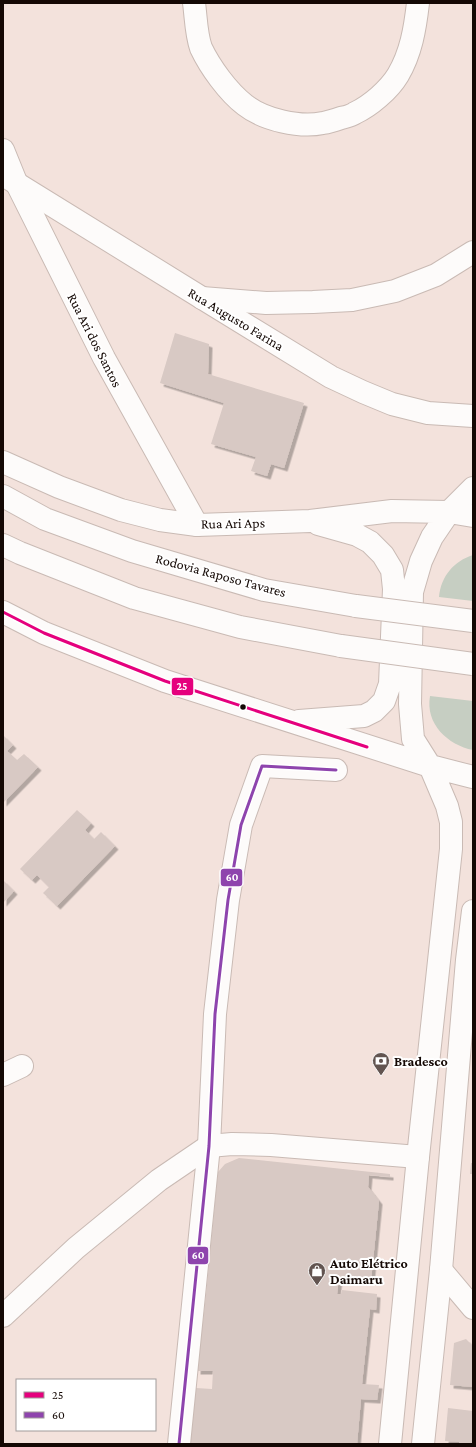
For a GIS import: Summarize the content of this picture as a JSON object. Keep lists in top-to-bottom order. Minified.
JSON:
{"streets":{"main road":["Rua Augusto Farina","Rua Ari dos Santos","Rua Ari Aps","Rodovia Raposo Tavares"]},"crossings":[["Rua Augusto Farina","Rua Ari dos Santos"],["Rua Ari dos Santos","Rua Ari Aps"]],"places":{"bank":["Bradesco"],"shop":["Auto Elétrico Daimaru"]},"lines":["transit line 25","transit line 60"],"legend":["25","60"]}
